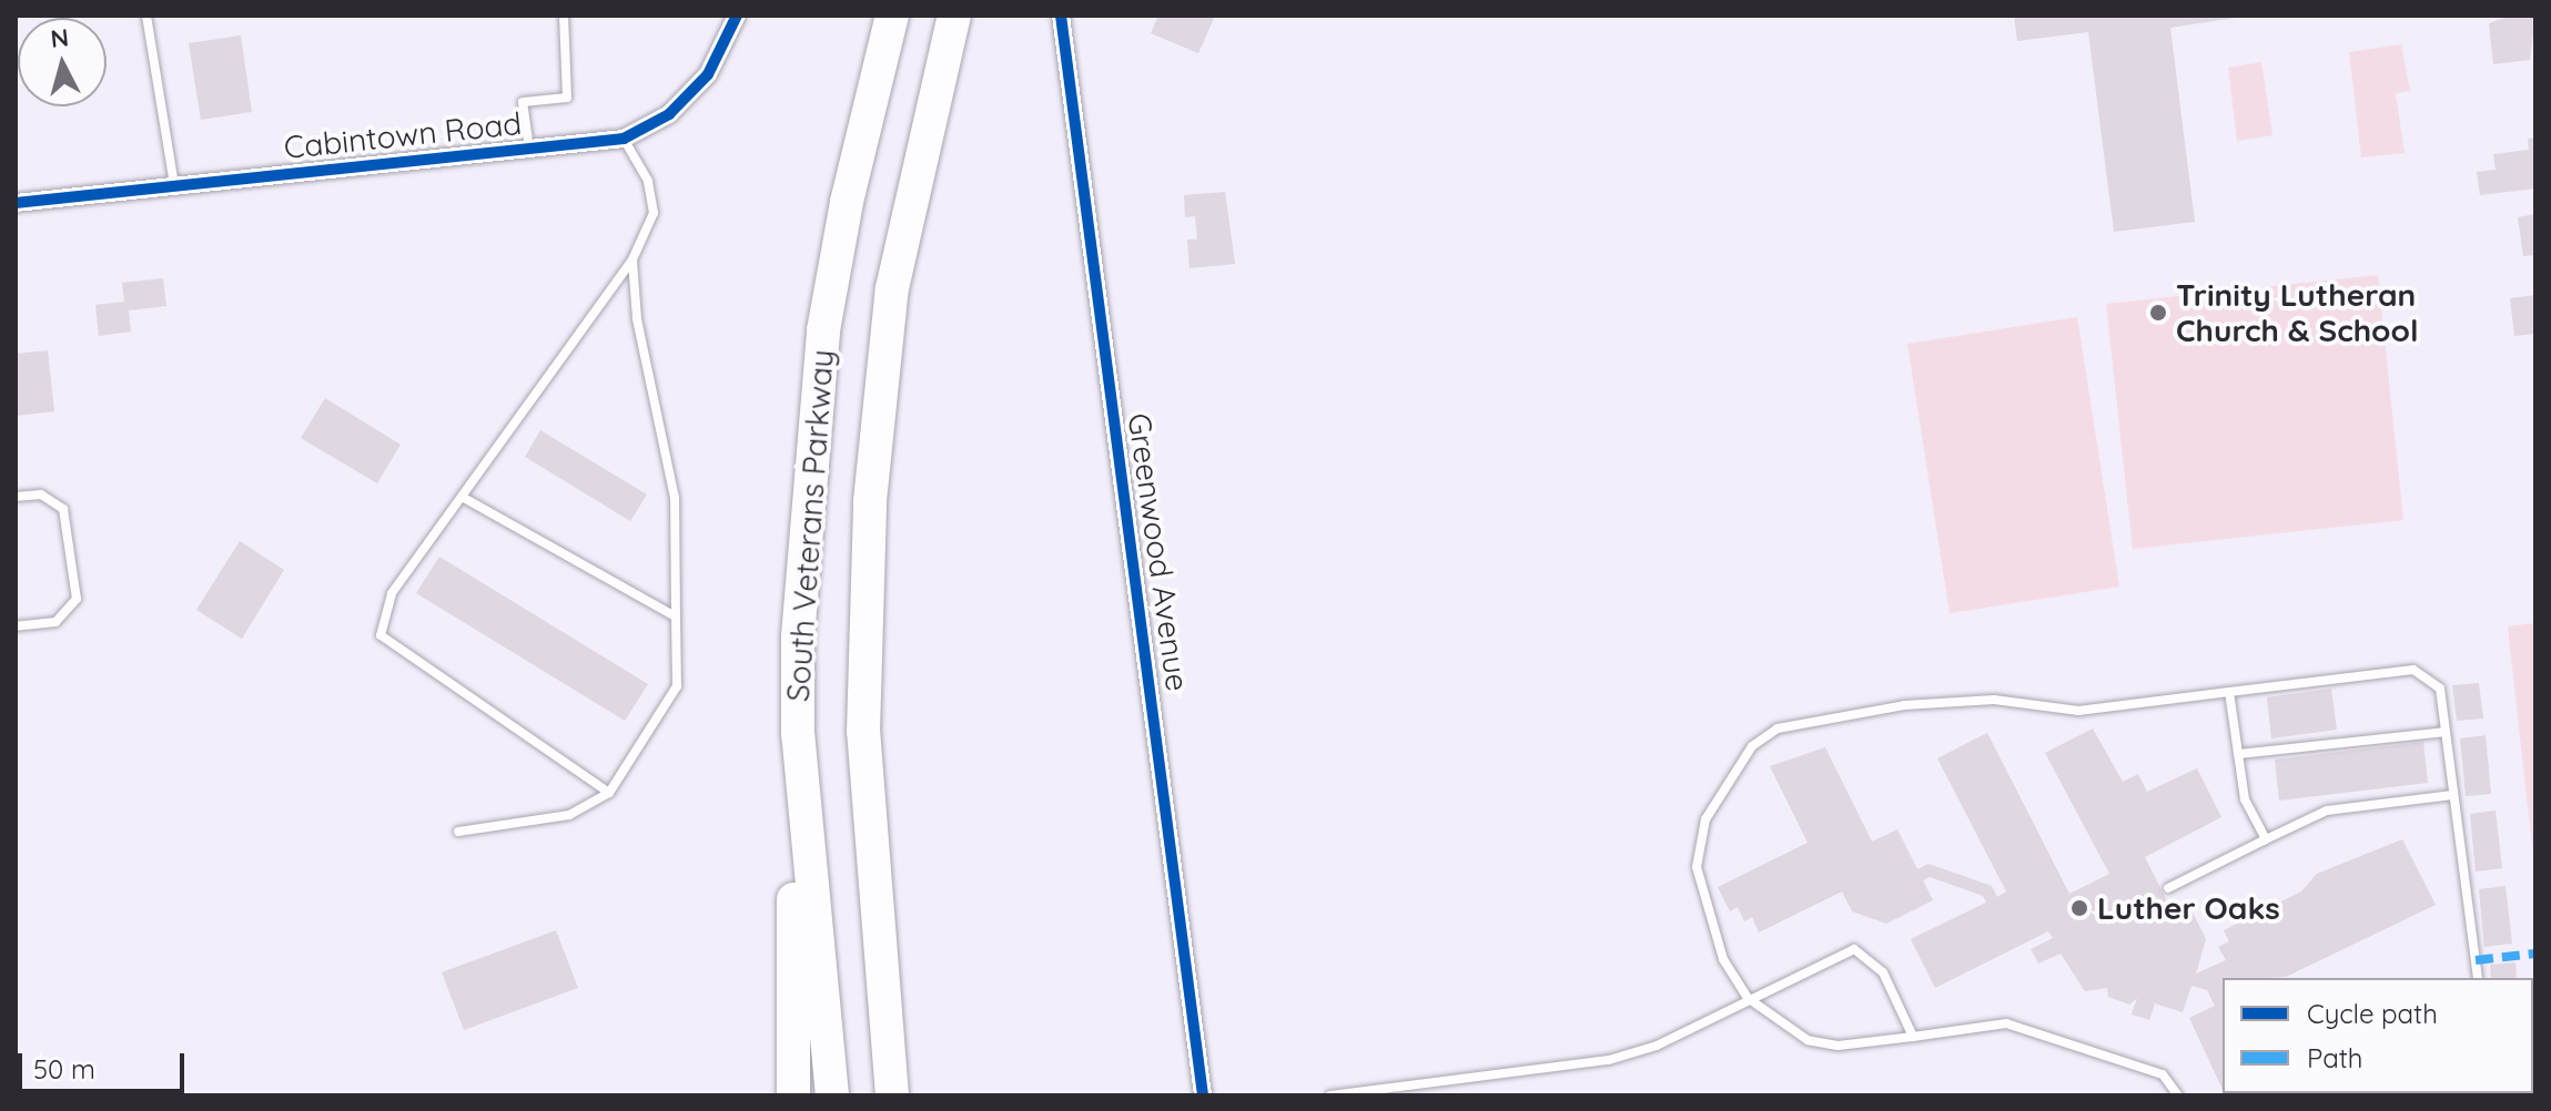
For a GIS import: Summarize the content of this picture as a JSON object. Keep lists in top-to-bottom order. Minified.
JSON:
{"streets":{"highway":["South Veterans Parkway"],"street":["Cabintown Road","Greenwood Avenue"]},"places":["Trinity Lutheran Church & School","Luther Oaks"],"legend":["Cycle path","Path"],"scale_bar":"50 m","north":"top"}
